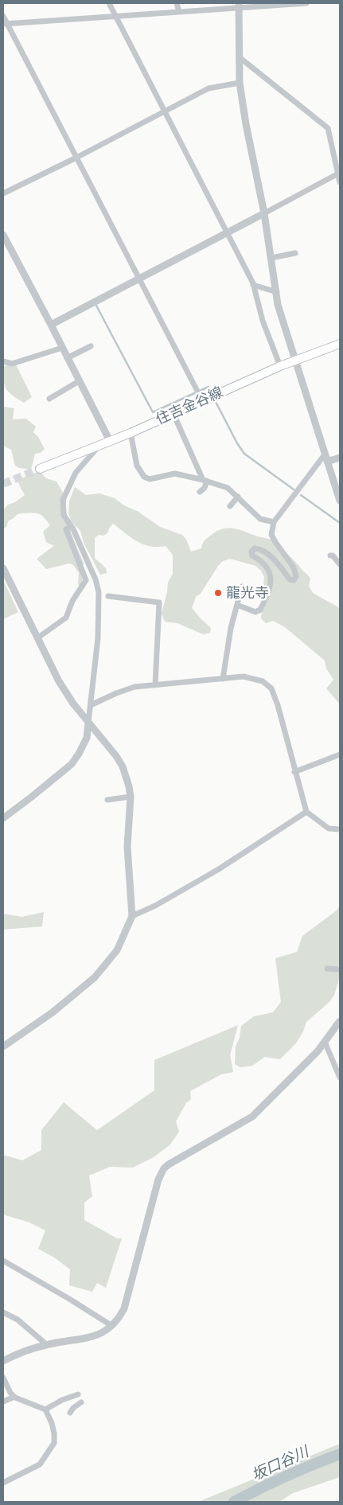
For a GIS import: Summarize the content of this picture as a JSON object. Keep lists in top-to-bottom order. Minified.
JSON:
{"streets":{"main road":["住吉金谷線"]},"water":["坂口谷川"],"places":["龍光寺"]}
